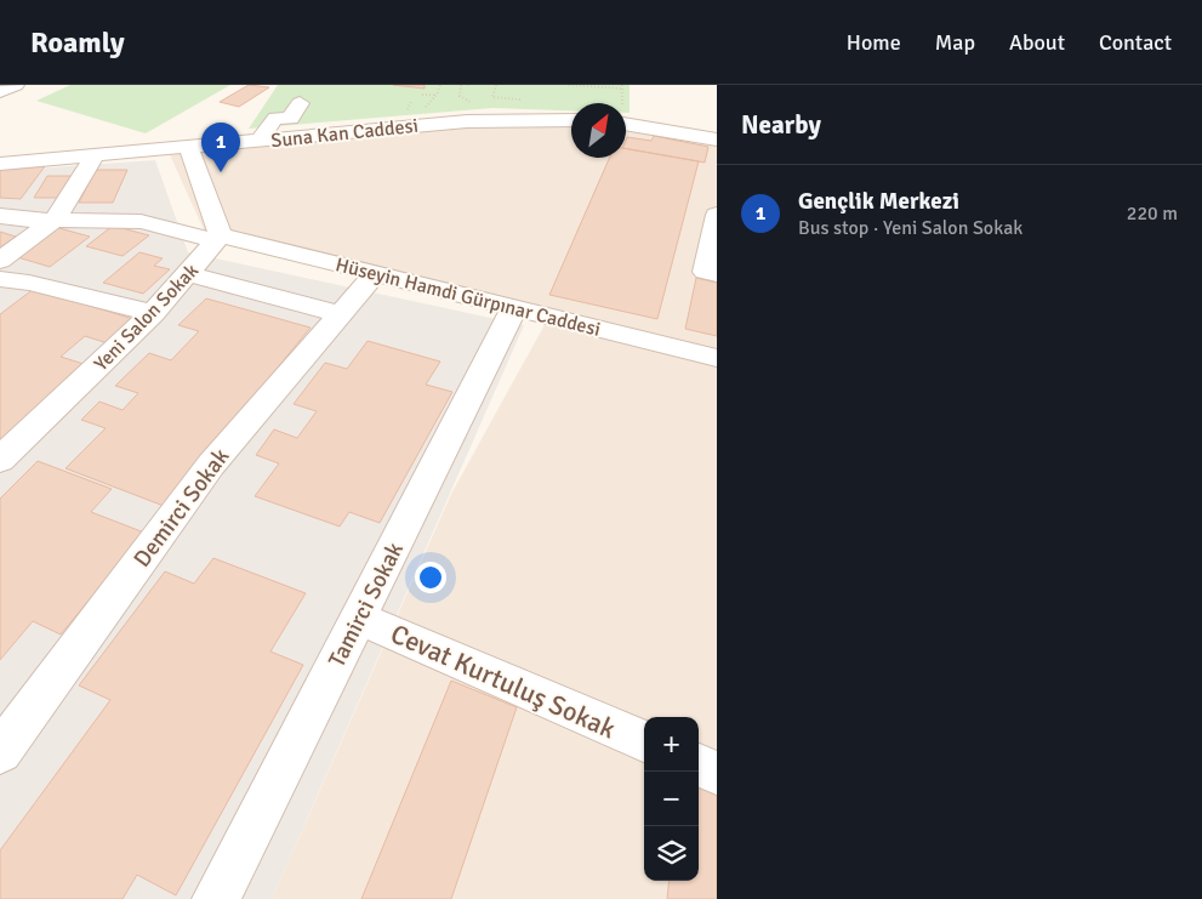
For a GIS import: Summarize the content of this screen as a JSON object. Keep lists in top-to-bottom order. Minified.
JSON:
{"streets":{"street":["Suna Kan Caddesi","Hüseyin Hamdi Gürpınar Caddesi","Yeni Salon Sokak","Demirci Sokak","Tamirci Sokak","Cevat Kurtuluş Sokak"]},"crossings":[["Hüseyin Hamdi Gürpınar Caddesi","Yeni Salon Sokak"],["Hüseyin Hamdi Gürpınar Caddesi","Demirci Sokak"],["Hüseyin Hamdi Gürpınar Caddesi","Tamirci Sokak"],["Tamirci Sokak","Cevat Kurtuluş Sokak"]],"north":"top right","page":{"header":"Roamly","nav":["Home","Map","About","Contact"],"heading":"Nearby","pins":"1","list":[{"mark":"1","name":"Gençlik Merkezi","note":"Bus stop · Yeni Salon Sokak","value":"220 m"}],"map_buttons":["+","−"]}}
